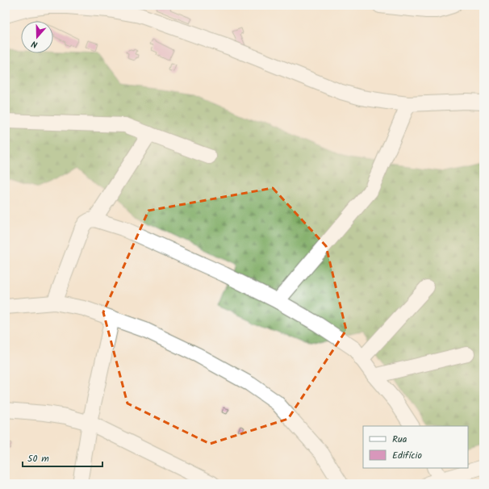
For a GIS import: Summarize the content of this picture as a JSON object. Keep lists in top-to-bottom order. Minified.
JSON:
{"legend":["Rua","Edifício"],"scale_bar":"50 m","north":"bottom"}
